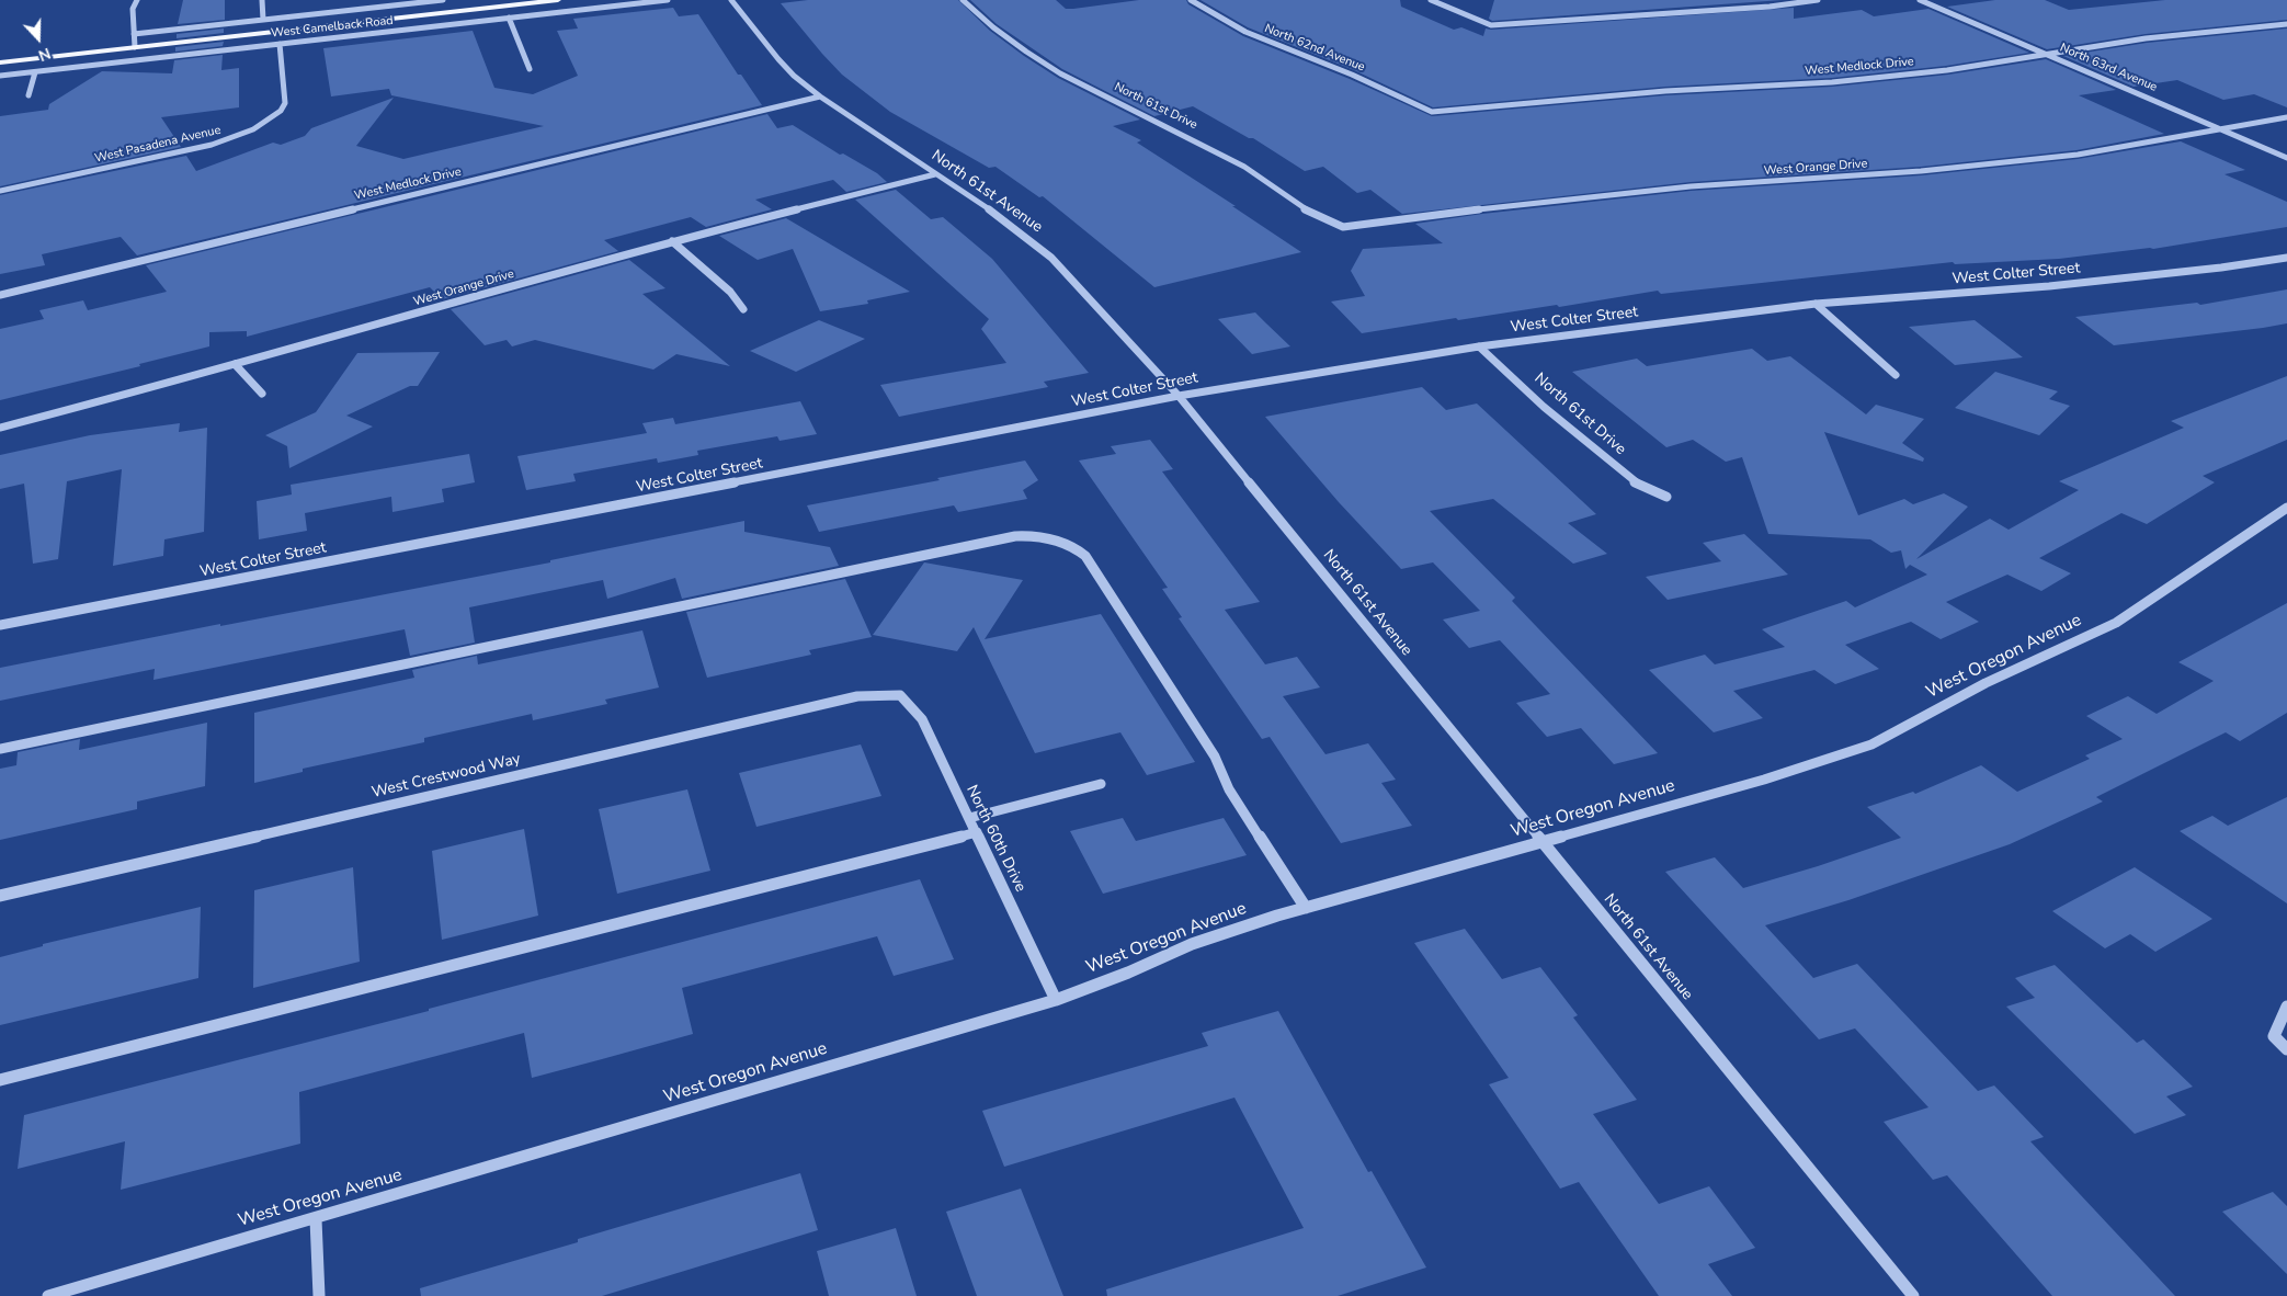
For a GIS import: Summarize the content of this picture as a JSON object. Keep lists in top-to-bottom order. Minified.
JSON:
{"streets":{"main road":["West Camelback Road"],"street":["North 62nd Avenue","West Medlock Drive","North 63rd Avenue","North 61st Drive","West Pasadena Avenue","West Orange Drive","North 61st Avenue","West Colter Street","West Oregon Avenue","West Crestwood Way","North 60th Drive"]},"crossings":[["West Camelback Road","West Pasadena Avenue"],["North 62nd Avenue","West Medlock Drive"],["West Medlock Drive","North 63rd Avenue"],["West Medlock Drive","North 61st Avenue"],["North 63rd Avenue","West Orange Drive"],["North 61st Drive","West Orange Drive"],["North 61st Drive","West Colter Street"],["West Orange Drive","North 61st Avenue"],["North 61st Avenue","West Colter Street"],["North 61st Avenue","West Oregon Avenue"],["West Oregon Avenue","North 60th Drive"],["West Crestwood Way","North 60th Drive"]],"north":"bottom"}
